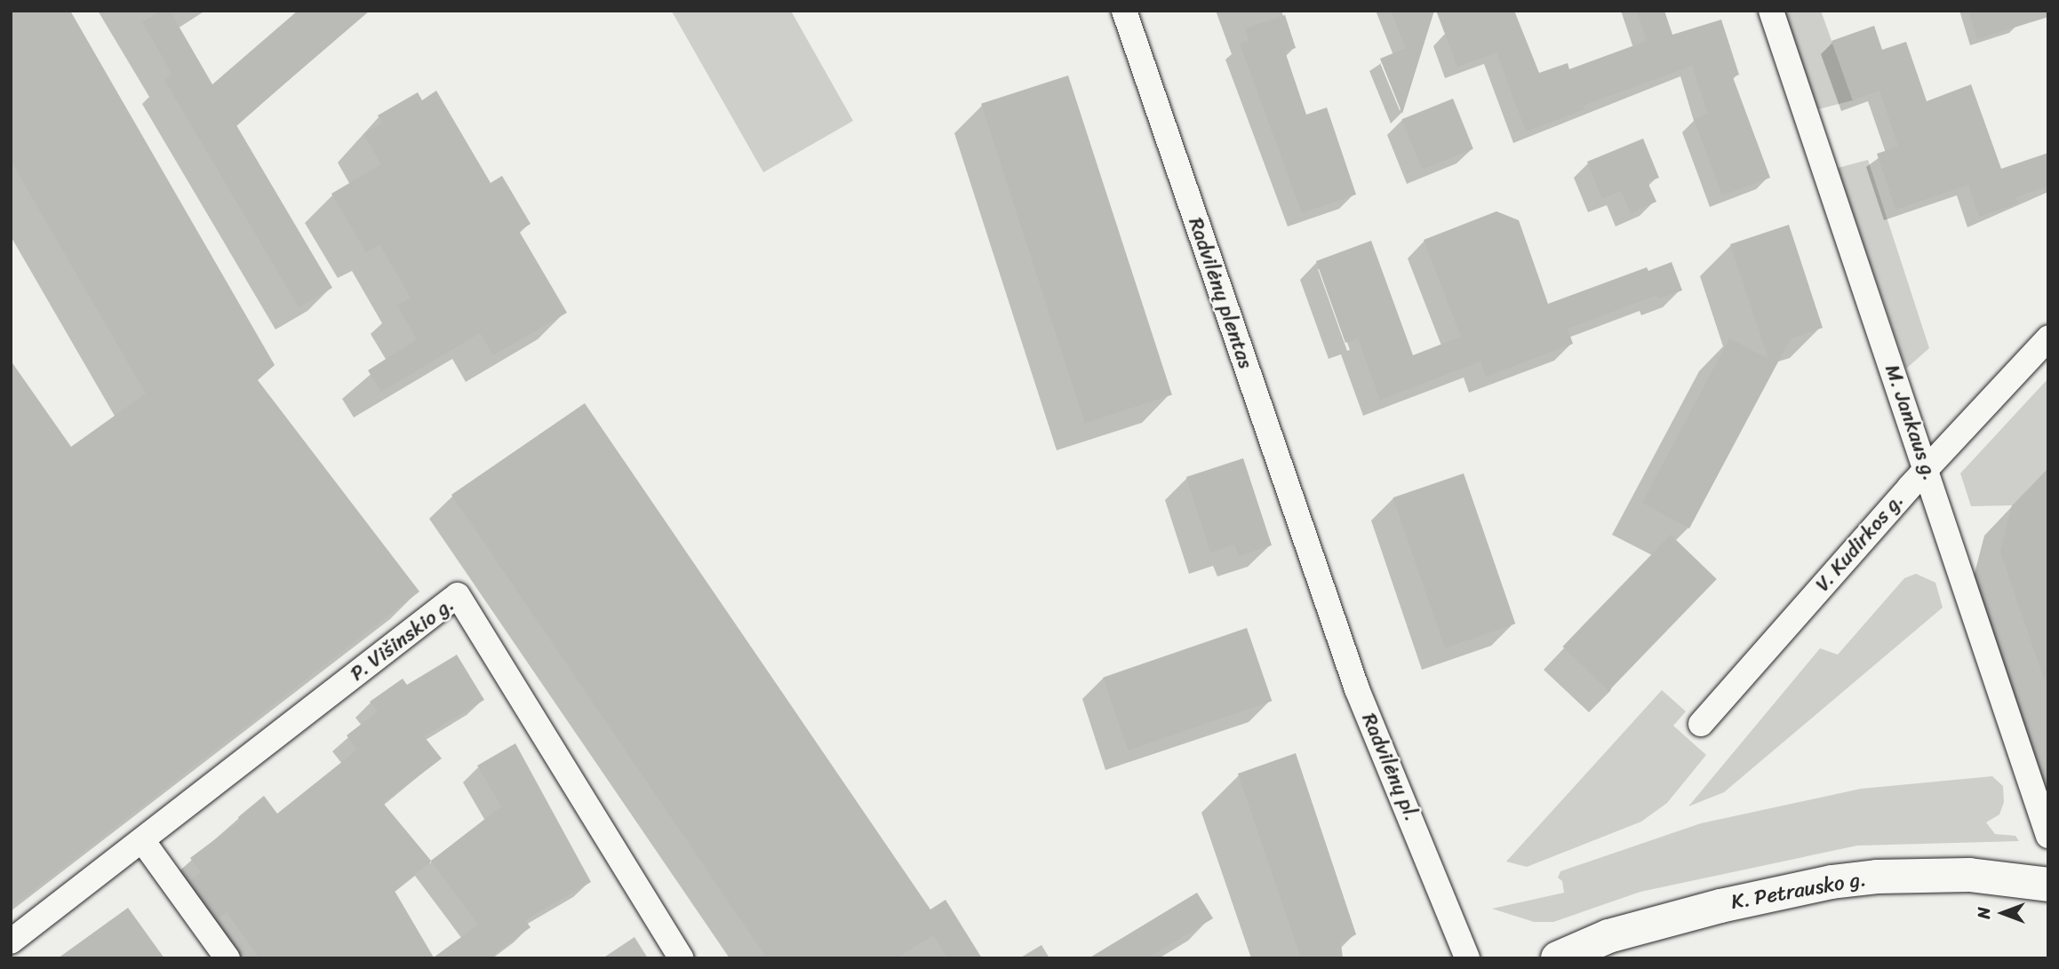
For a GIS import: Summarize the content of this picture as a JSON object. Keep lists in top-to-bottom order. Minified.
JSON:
{"streets":{"main road":["K. Petrausko g."],"street":["Radvilėnų plentas","M. Jankaus g.","V. Kudirkos g.","P. Višinskio g.","Radvilėnų pl."]},"crossings":[["Radvilėnų plentas","Radvilėnų pl."],["M. Jankaus g.","V. Kudirkos g."]],"north":"left"}
